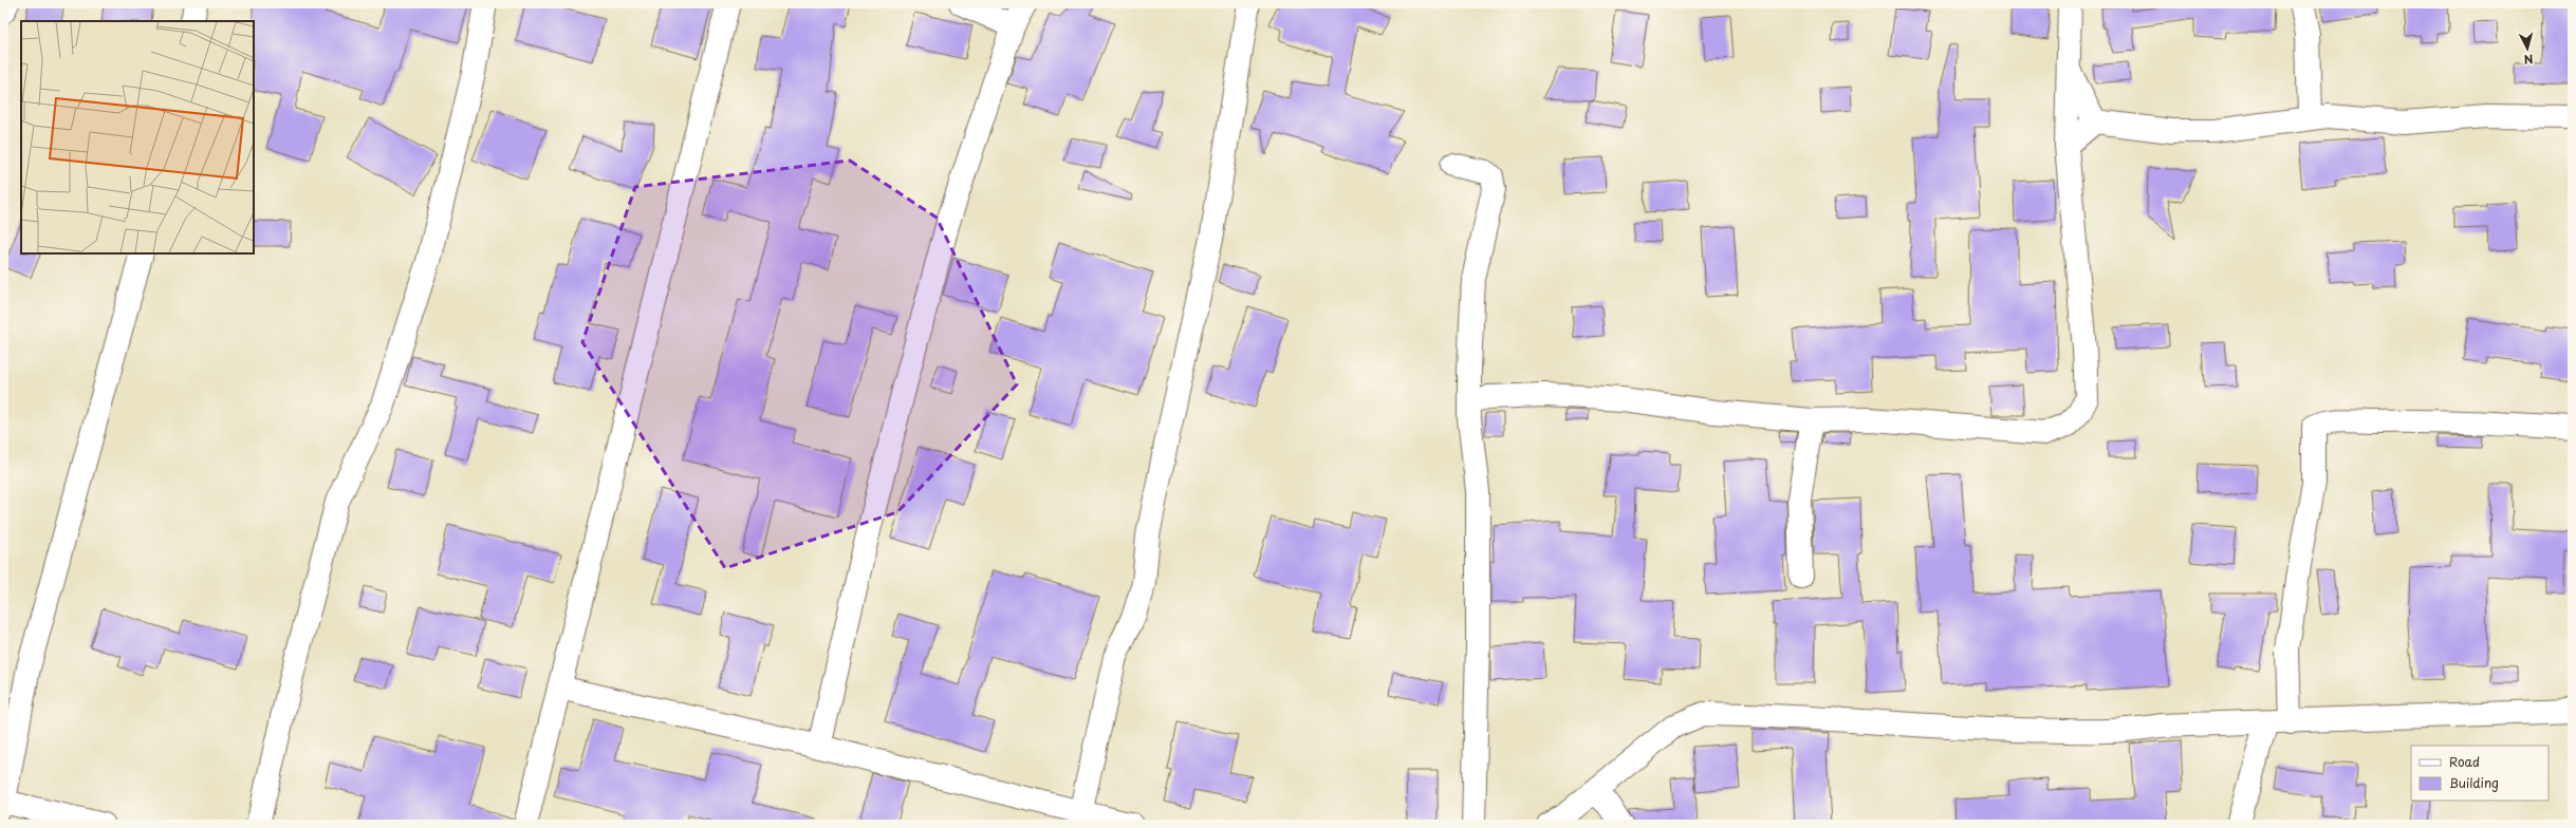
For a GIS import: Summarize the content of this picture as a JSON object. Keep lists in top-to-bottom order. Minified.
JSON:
{"legend":["Road","Building"],"north":"bottom"}
